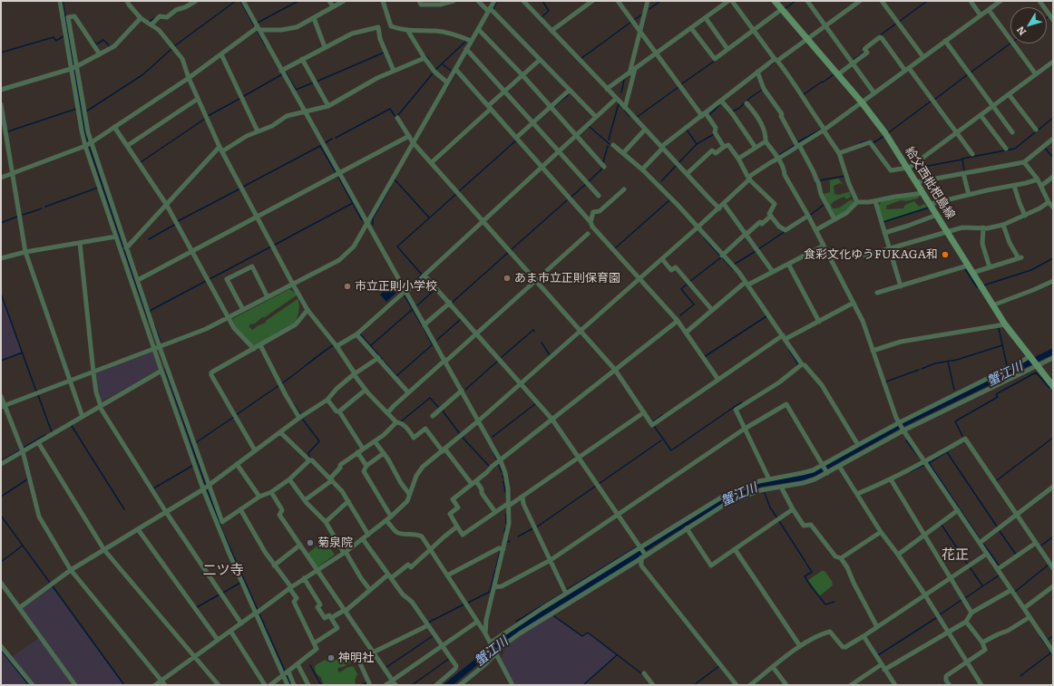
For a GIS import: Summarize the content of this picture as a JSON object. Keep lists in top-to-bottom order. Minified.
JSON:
{"streets":{"main road":["給父西枇杷島線"]},"districts":["花正","二ツ寺"],"water":["蟹江川"],"places":["食彩文化ゆうFUKAGA和","あま市立正則保育園","市立正則小学校","菊泉院","神明社"],"north":"bottom left"}
